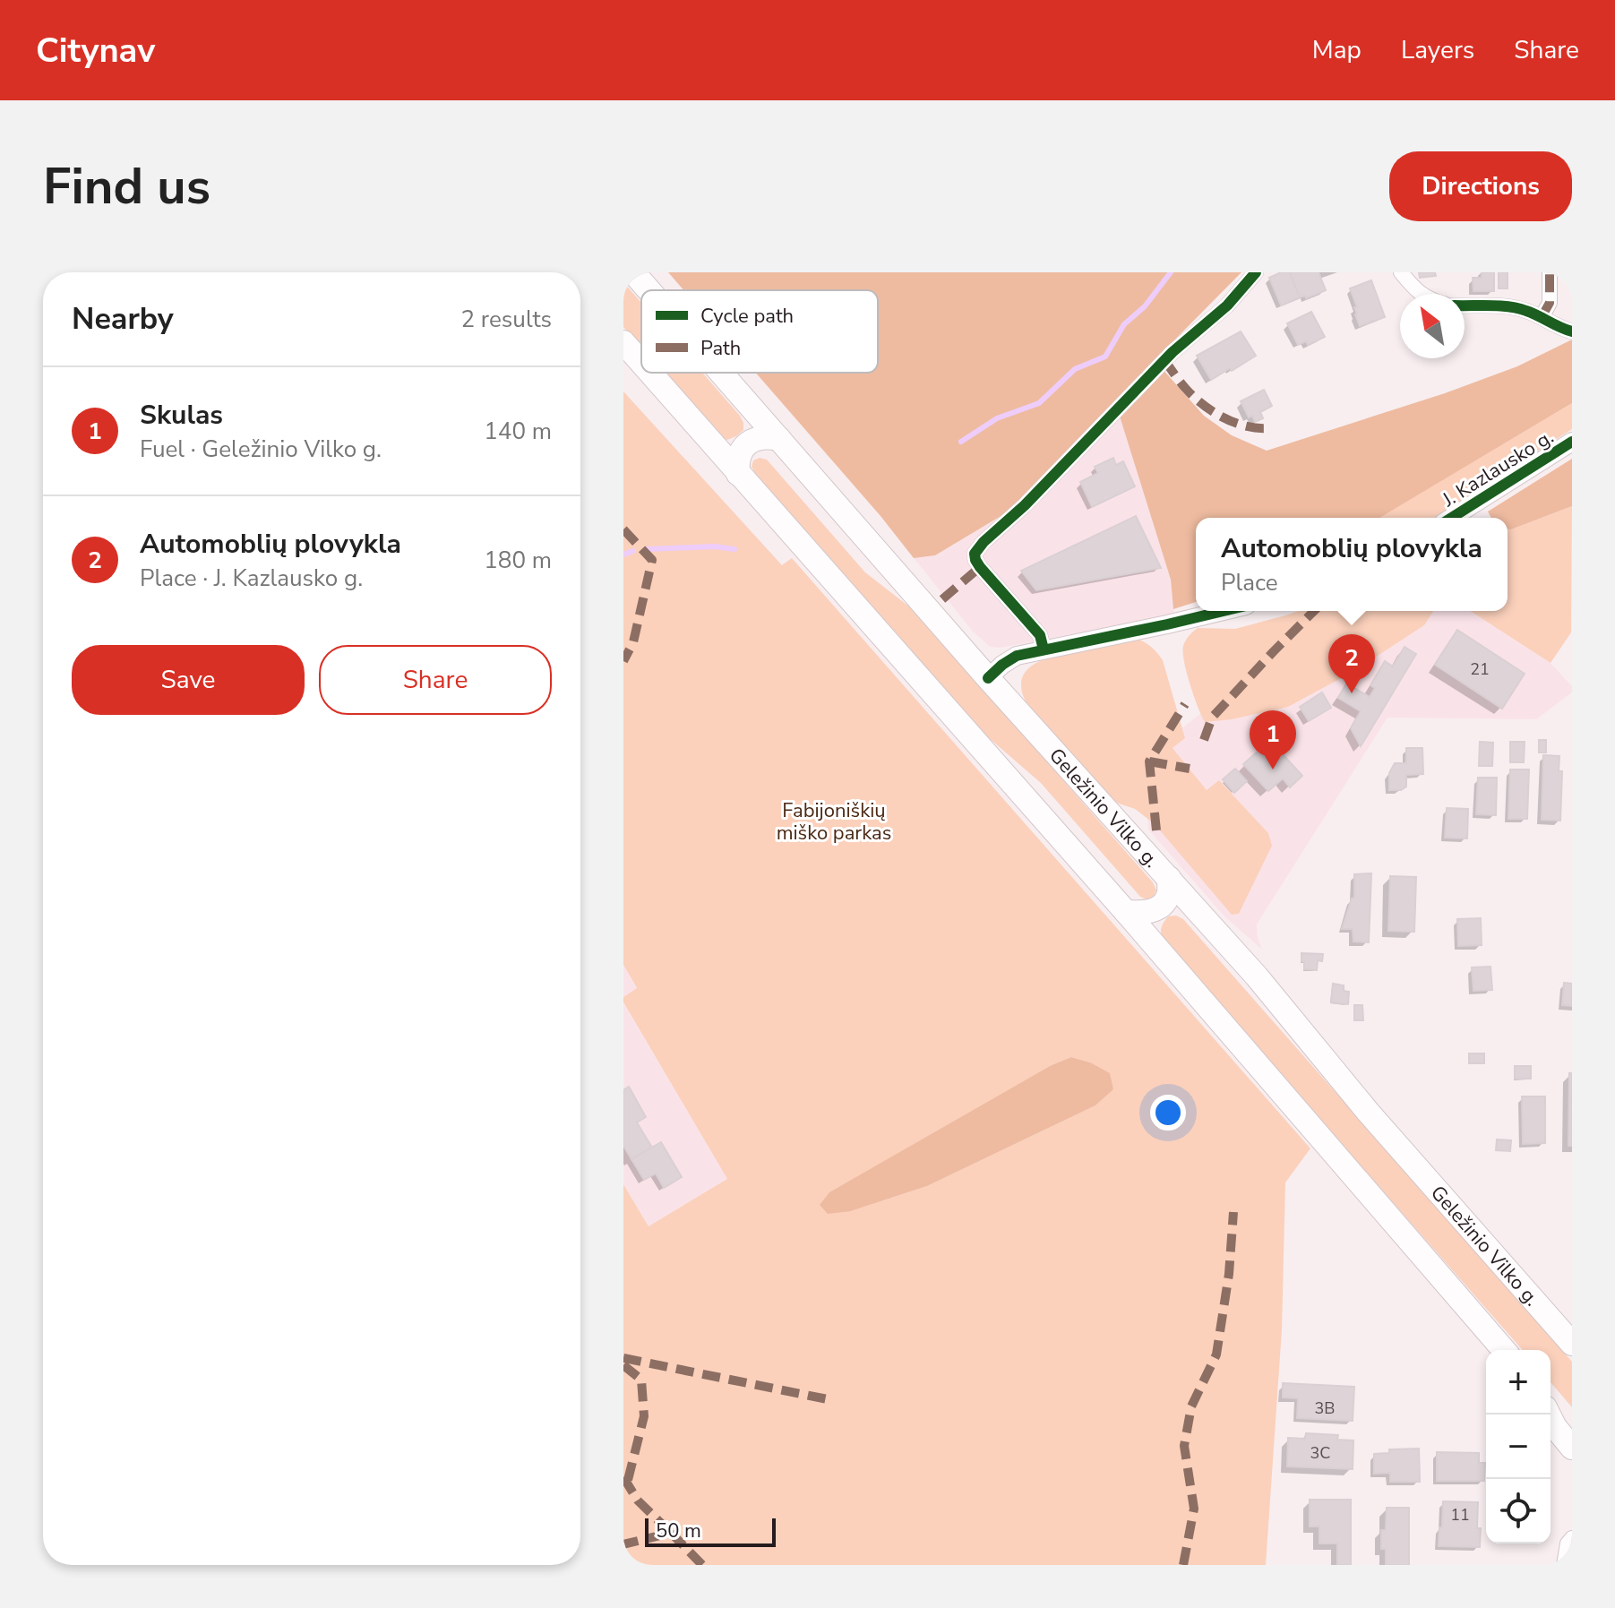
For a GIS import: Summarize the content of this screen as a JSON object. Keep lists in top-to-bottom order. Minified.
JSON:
{"streets":{"highway":["Geležinio Vilko g."],"street":["J. Kazlausko g."]},"parks":["Fabijoniškių miško parkas"],"house_numbers":["21","3B","3C","11"],"legend":["Cycle path","Path"],"scale_bar":"50 m","north":"top left","page":{"header":"Citynav","nav":["Map","Layers","Share"],"buttons":["Directions",["Save","Share"]],"title":"Find us","heading":["Nearby","2 results"],"list":[{"mark":"1","name":"Skulas","note":"Fuel · Geležinio Vilko g.","value":"140 m"},{"mark":"2","name":"Automoblių plovykla","note":"Place · J. Kazlausko g.","value":"180 m"}],"popup":["Automoblių plovykla","Place"],"pins":["2","1"],"map_buttons":["+","−"],"scale":"50 m"}}
